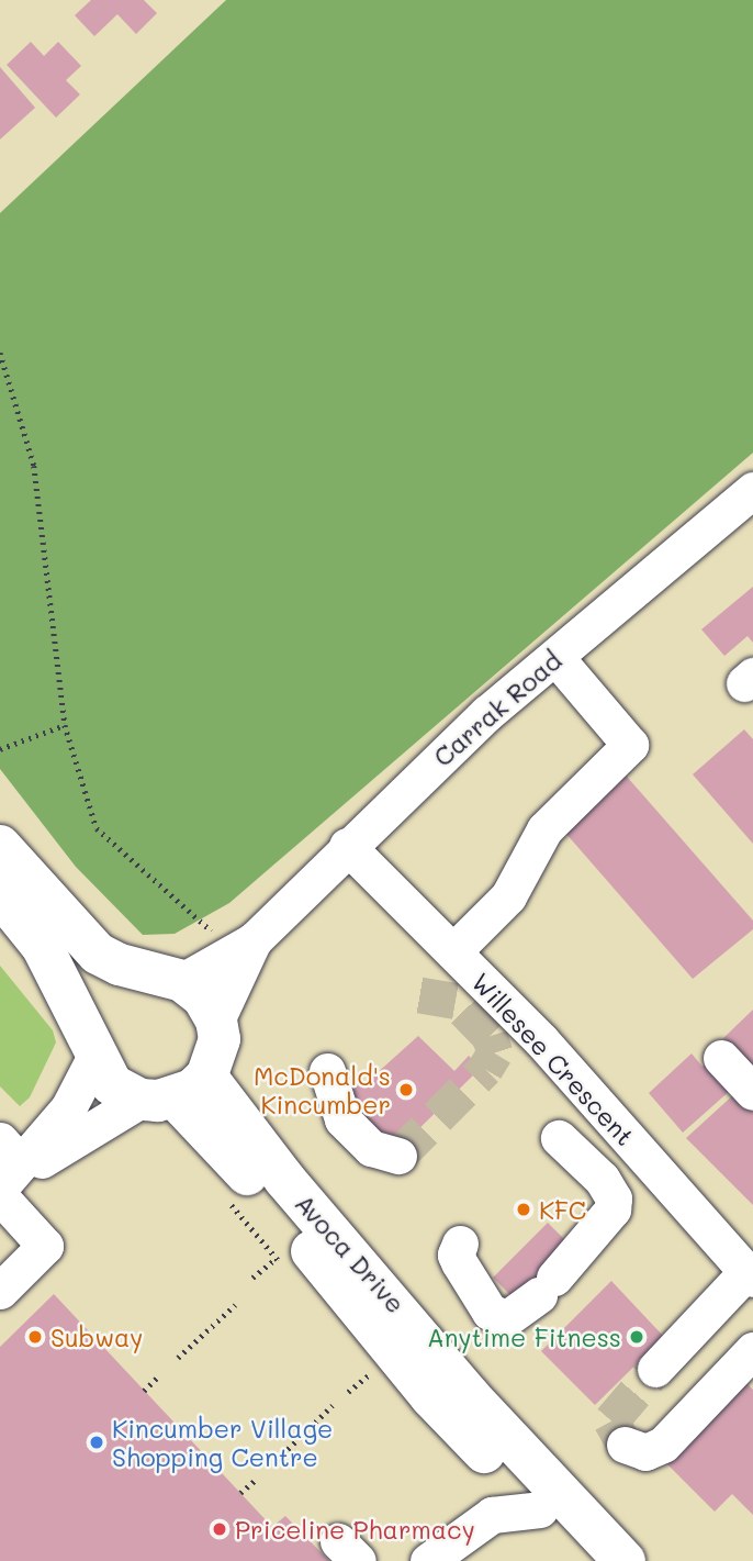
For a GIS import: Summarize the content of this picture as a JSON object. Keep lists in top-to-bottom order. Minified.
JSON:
{"streets":{"main road":["Avoca Drive"],"street":["Carrak Road","Willesee Crescent"]},"crossings":[["Carrak Road","Willesee Crescent"],["Carrak Road","Avoca Drive"]],"places":["McDonald's Kincumber","KFC","Subway","Anytime Fitness","Kincumber Village Shopping Centre","Priceline Pharmacy"]}
